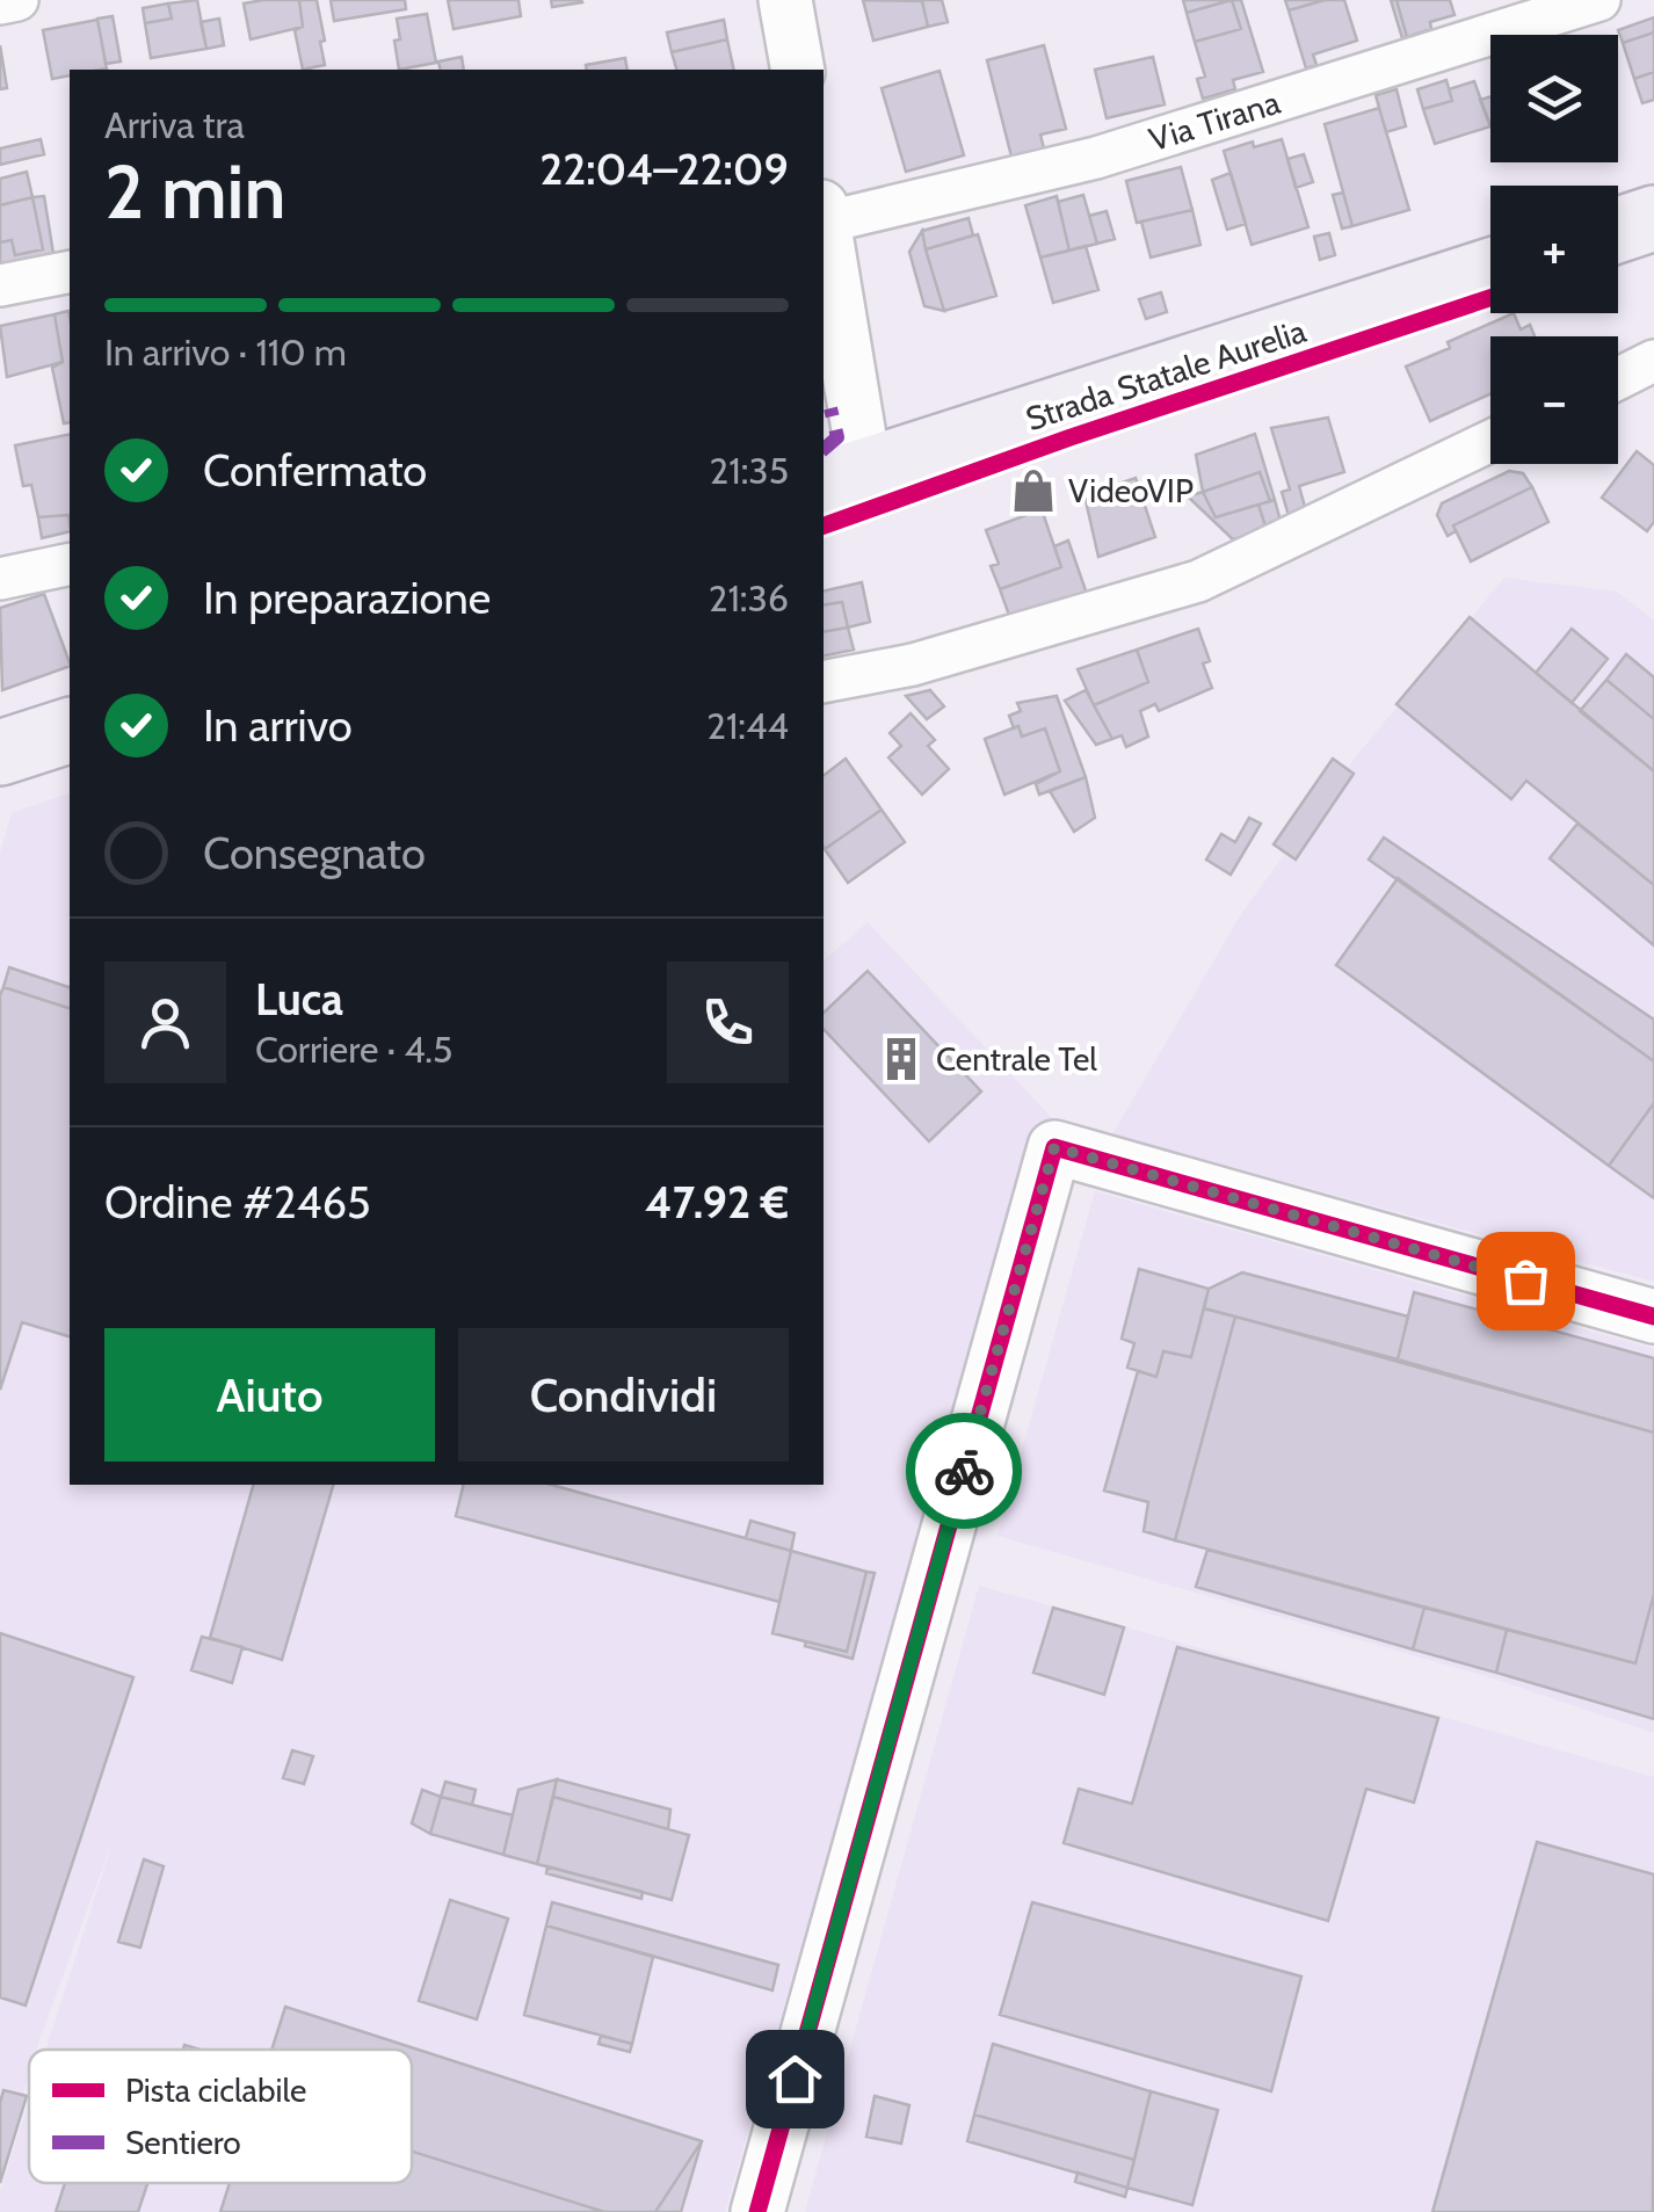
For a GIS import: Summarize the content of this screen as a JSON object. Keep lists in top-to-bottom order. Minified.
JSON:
{"streets":{"main road":["Strada Statale Aurelia"],"street":["Via Tirana"]},"places":{"shop":["VideoVIP"],"building":["Centrale Tel"]},"legend":["Pista ciclabile","Sentiero"],"page":{"map_buttons":["+","−"],"heading":["2 min","Arriva tra","22:04–22:09"],"panel":["Luca","Corriere · 4.5","Ordine #2465","47.92 €"],"bar":"In arrivo · 110 m","list":[["Confermato","21:35"],["In preparazione","21:36"],["In arrivo","21:44"],"Consegnato"],"buttons":["Aiuto","Condividi"]}}
